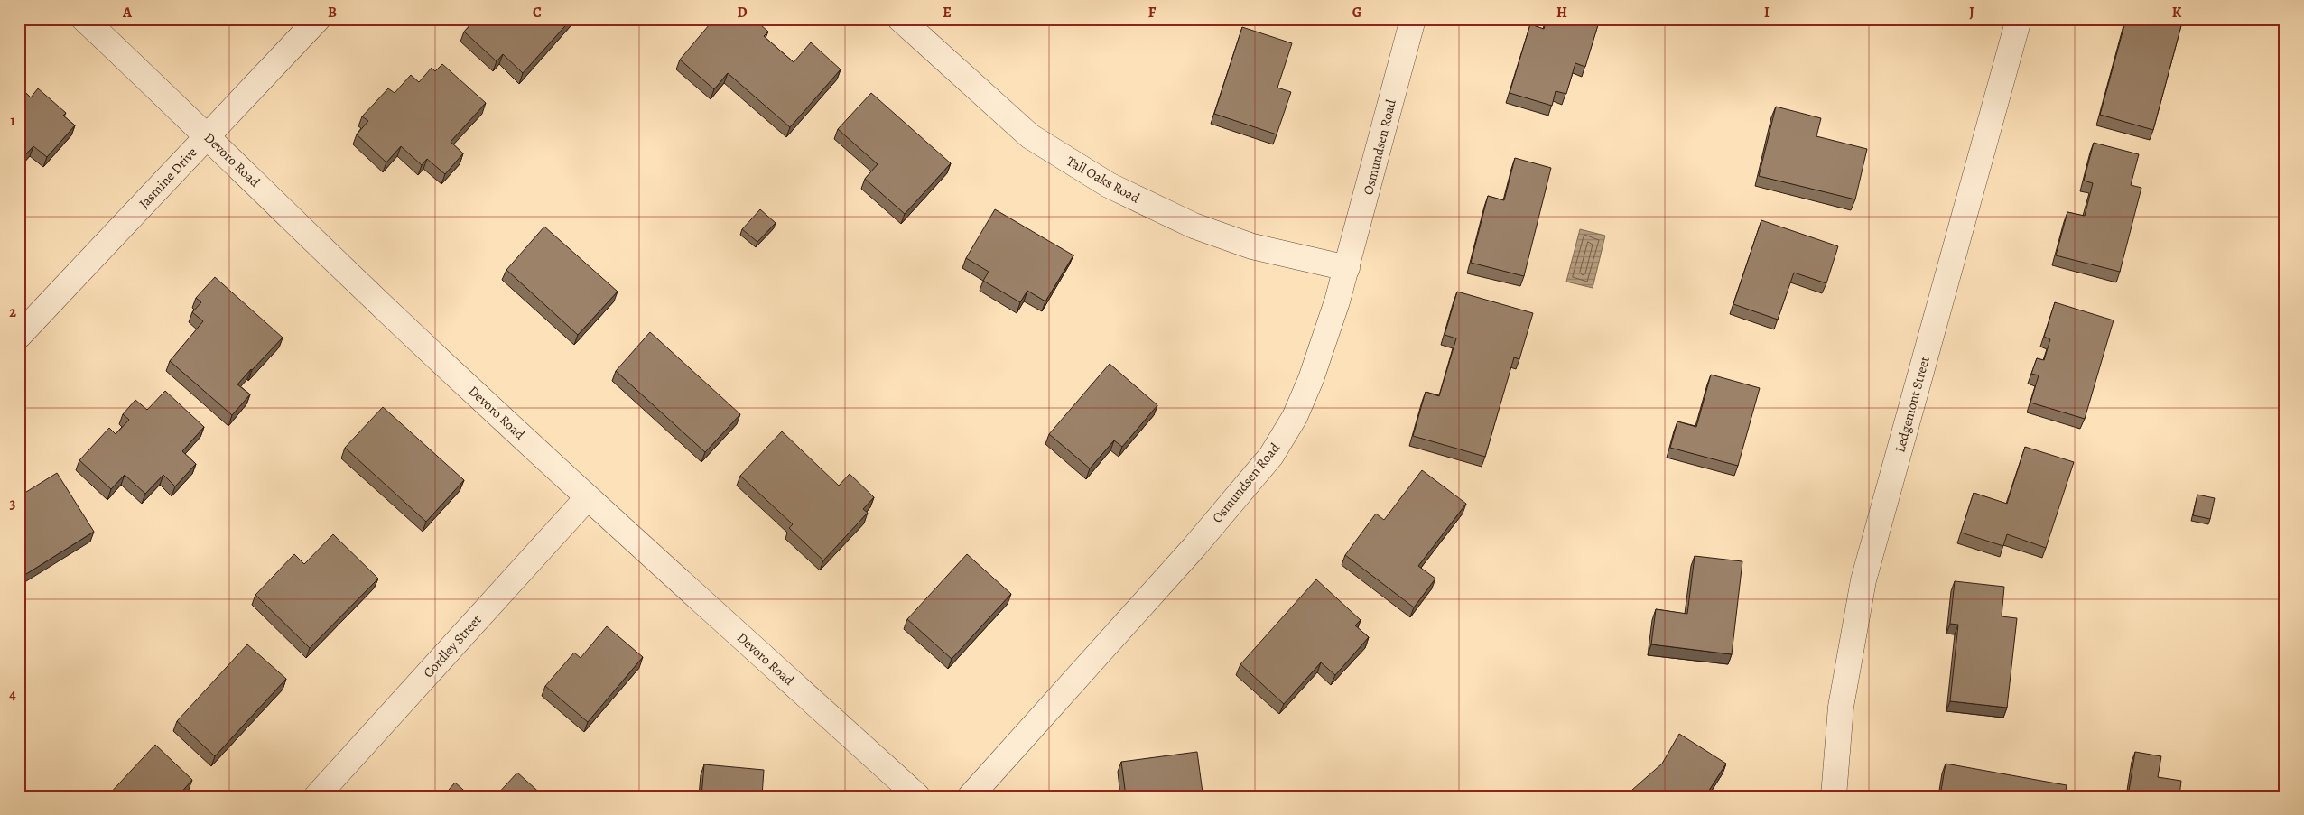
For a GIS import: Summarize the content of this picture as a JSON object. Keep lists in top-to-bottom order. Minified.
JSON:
{"streets":{"street":["Osmundsen Road","Devoro Road","Jasmine Drive","Tall Oaks Road","Ledgemont Street","Cordley Street"]},"crossings":[["Osmundsen Road","Tall Oaks Road"],["Devoro Road","Jasmine Drive"],["Devoro Road","Cordley Street"]],"grid":{"columns":["A","B","C","D","E","F","G","H","I","J","K"],"rows":["1","2","3","4"]}}
